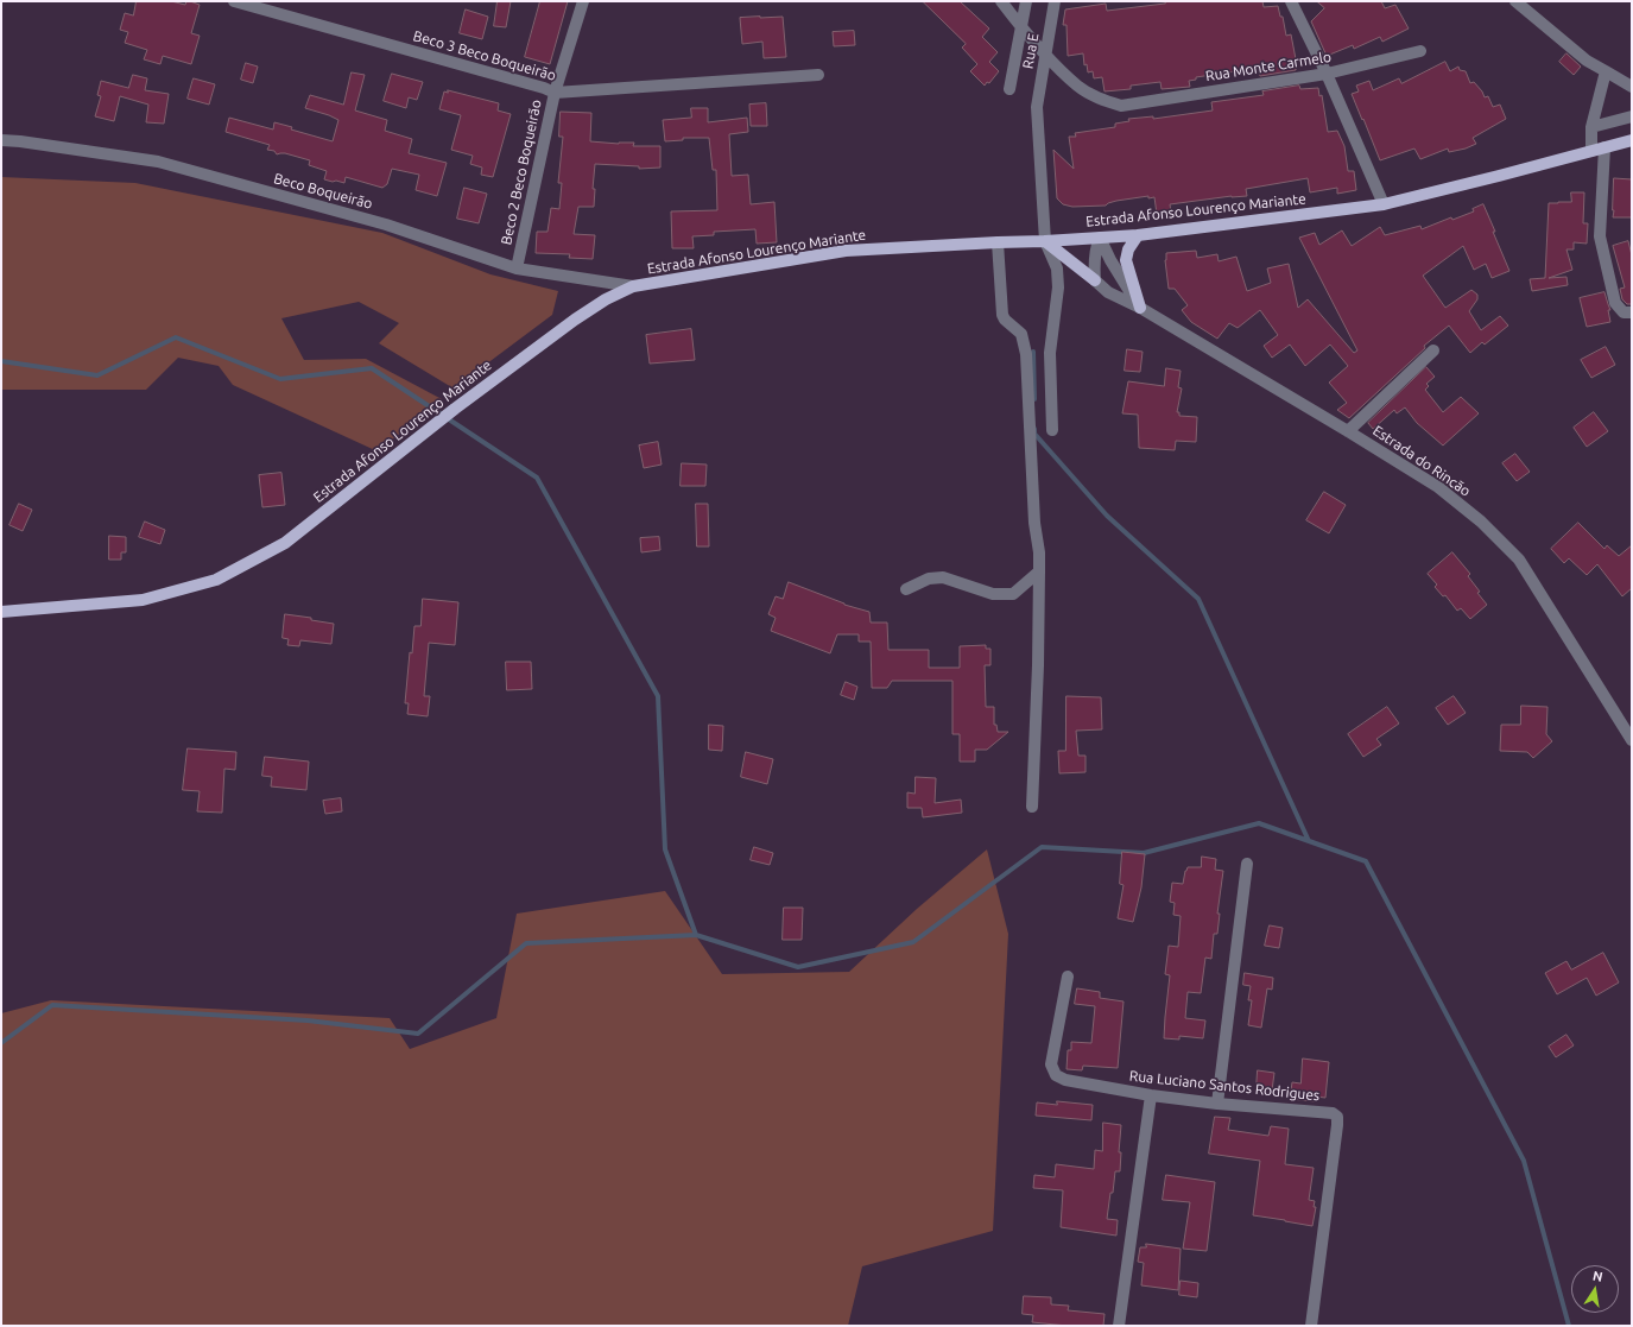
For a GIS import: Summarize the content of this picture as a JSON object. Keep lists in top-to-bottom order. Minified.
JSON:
{"streets":{"main road":["Estrada Afonso Lourenço Mariante"],"street":["Rua E","Beco 3 Beco Boqueirão","Rua Monte Carmelo","Beco 2 Beco Boqueirão","Beco Boqueirão","Estrada do Rincão","Rua Luciano Santos Rodrigues"]},"crossings":[["Rua E","Rua Monte Carmelo"],["Rua E","Estrada Afonso Lourenço Mariante"],["Beco 3 Beco Boqueirão","Beco 2 Beco Boqueirão"],["Beco 2 Beco Boqueirão","Beco Boqueirão"],["Beco Boqueirão","Estrada Afonso Lourenço Mariante"],["Estrada Afonso Lourenço Mariante","Estrada do Rincão"]],"north":"top"}
